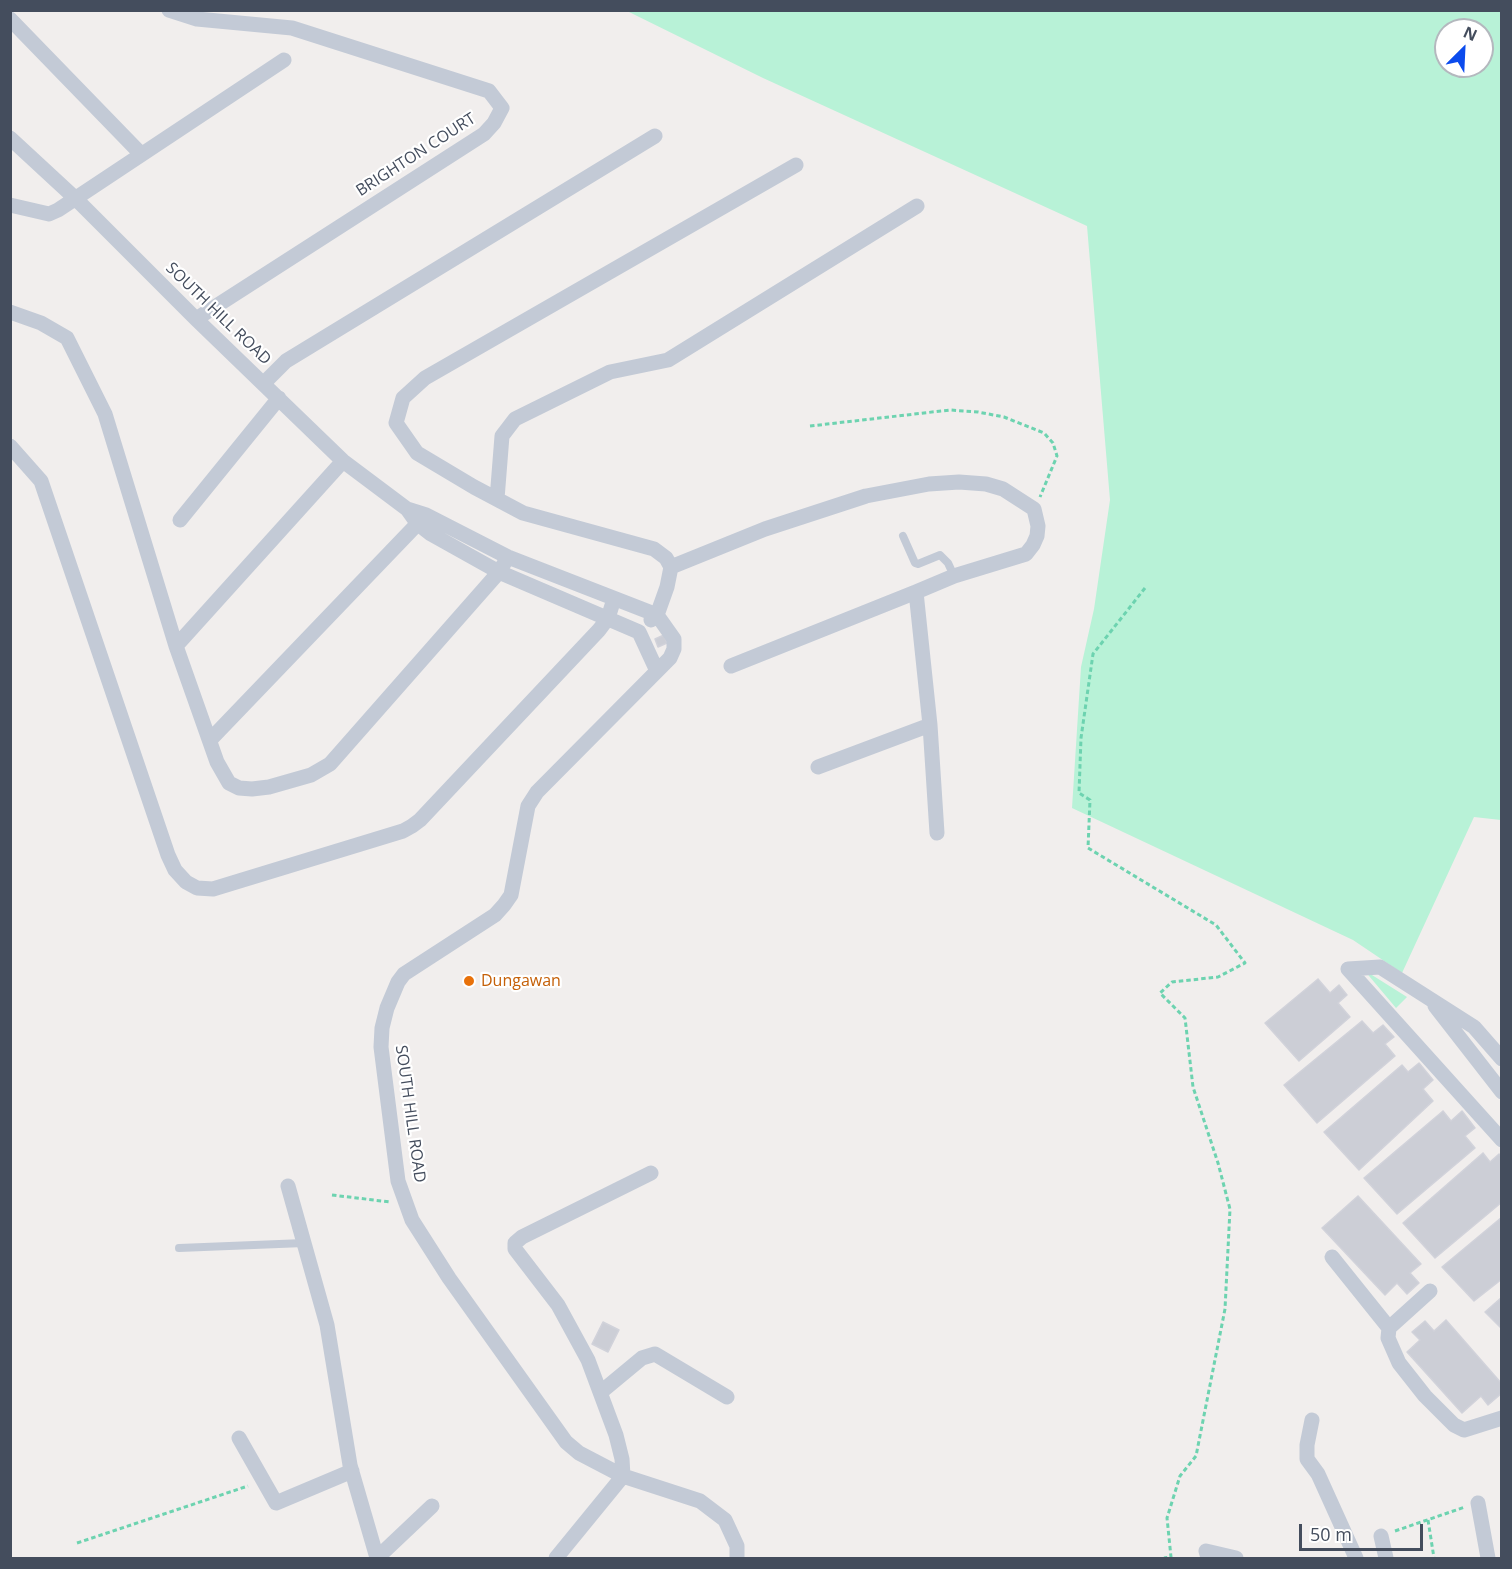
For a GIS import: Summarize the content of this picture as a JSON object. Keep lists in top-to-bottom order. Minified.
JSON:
{"streets":{"street":["BRIGHTON COURT","SOUTH HILL ROAD"]},"crossings":[["BRIGHTON COURT","SOUTH HILL ROAD"]],"places":["Dungawan"],"scale_bar":"50 m","north":"top right"}
